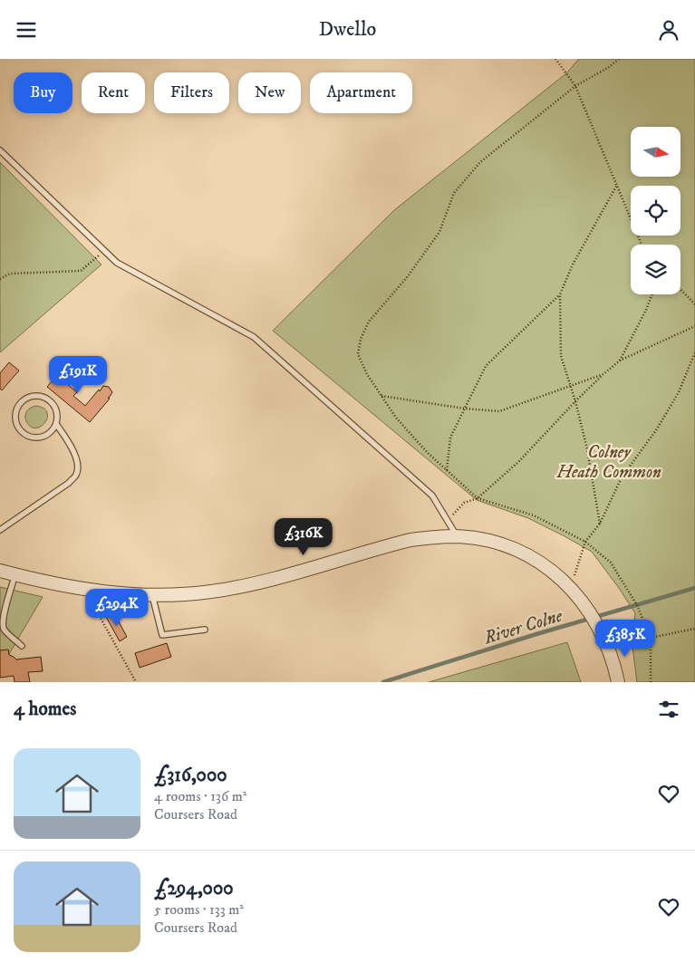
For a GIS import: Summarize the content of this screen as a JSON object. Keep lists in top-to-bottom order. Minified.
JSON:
{"water":["River Colne"],"parks":["Colney Heath Common"],"north":"right","page":{"header":"Dwello","chip":["Buy","Rent","Filters","New","Apartment"],"price":["£191K","£316K","£294K","£385K"],"heading":"4 homes","list":[{"name":"£316,000","note":"4 rooms · 136 m² · Coursers Road"},{"name":"£294,000","note":"5 rooms · 133 m² · Coursers Road"}]}}
